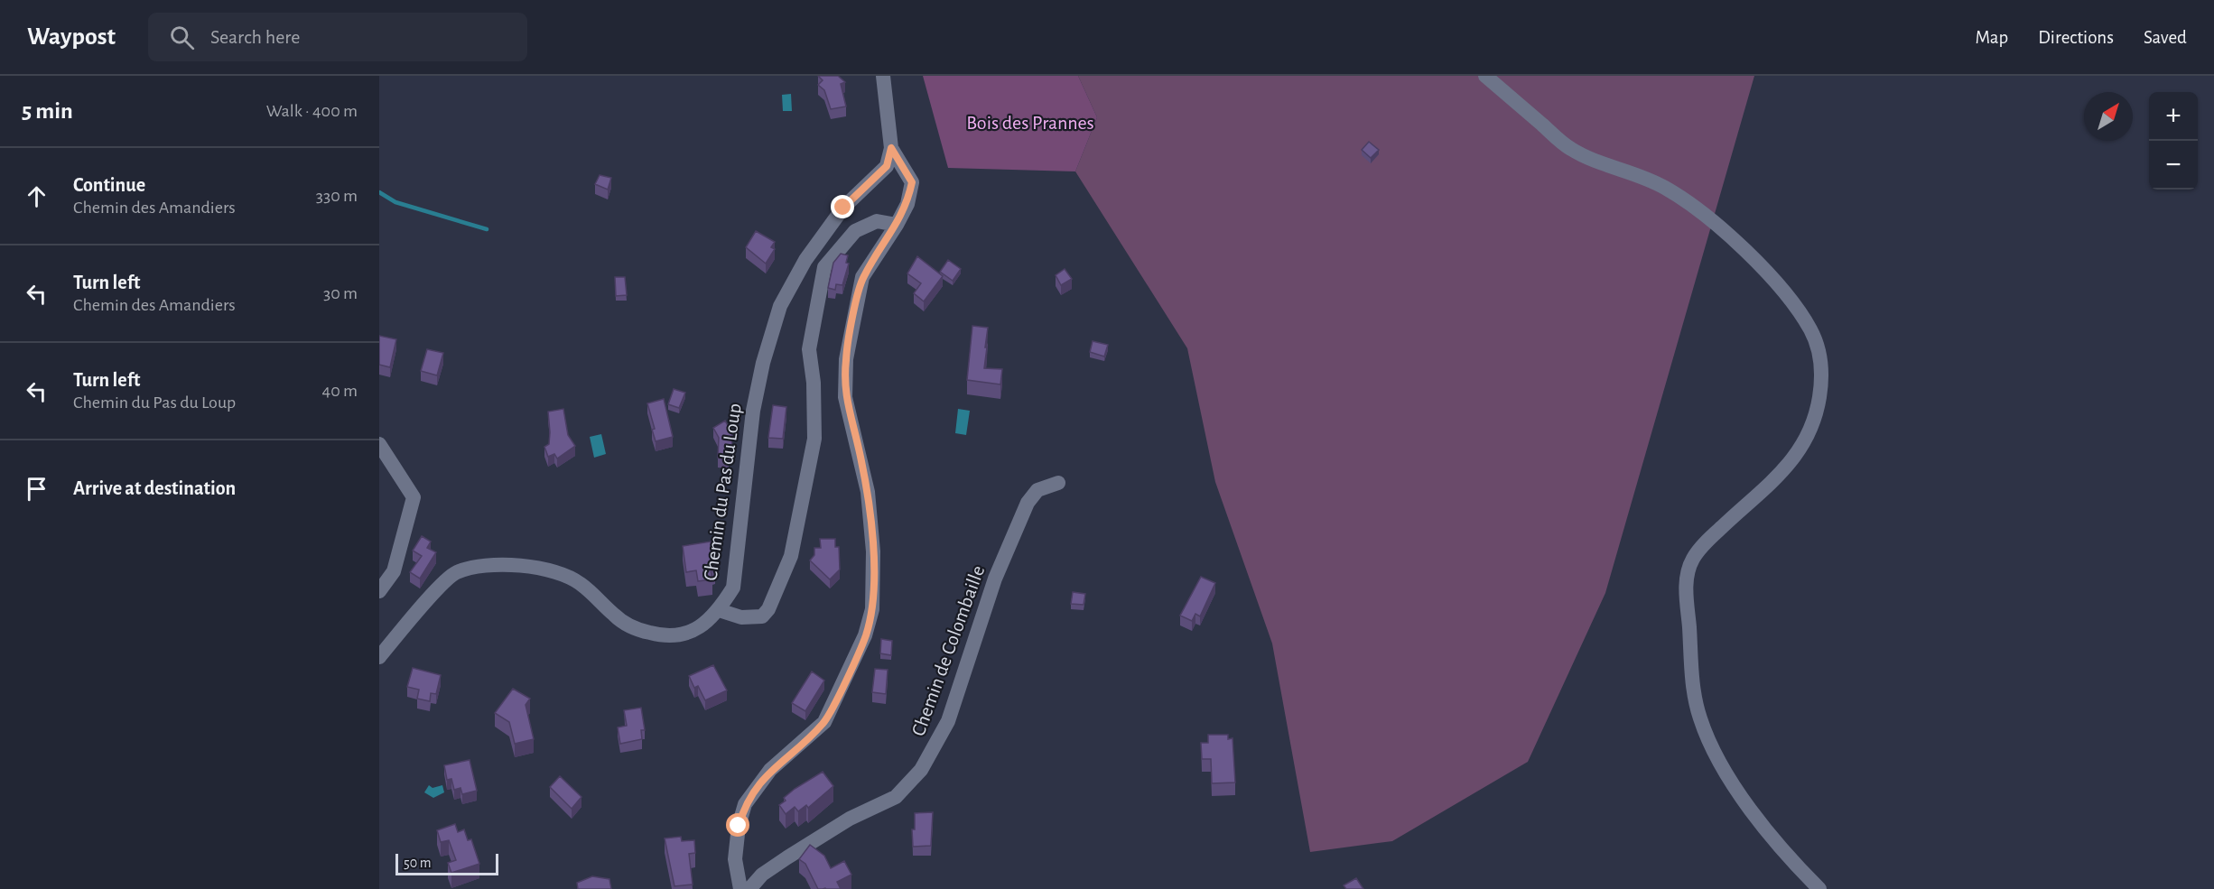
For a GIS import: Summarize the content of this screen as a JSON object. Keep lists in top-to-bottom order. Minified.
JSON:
{"streets":{"street":["Chemin du Pas du Loup","Chemin de Colombaille"]},"parks":["Bois des Prannes"],"scale_bar":"50 m","north":"top right","page":{"header":"Waypost","search":"Search here","nav":["Map","Directions","Saved"],"heading":["5 min","Walk · 400 m"],"map_buttons":["+","−"],"list":[["Continue","Chemin des Amandiers","330 m"],["Turn left","Chemin des Amandiers","30 m"],["Turn left","Chemin du Pas du Loup","40 m"],"Arrive at destination"],"scale":"50 m"}}
